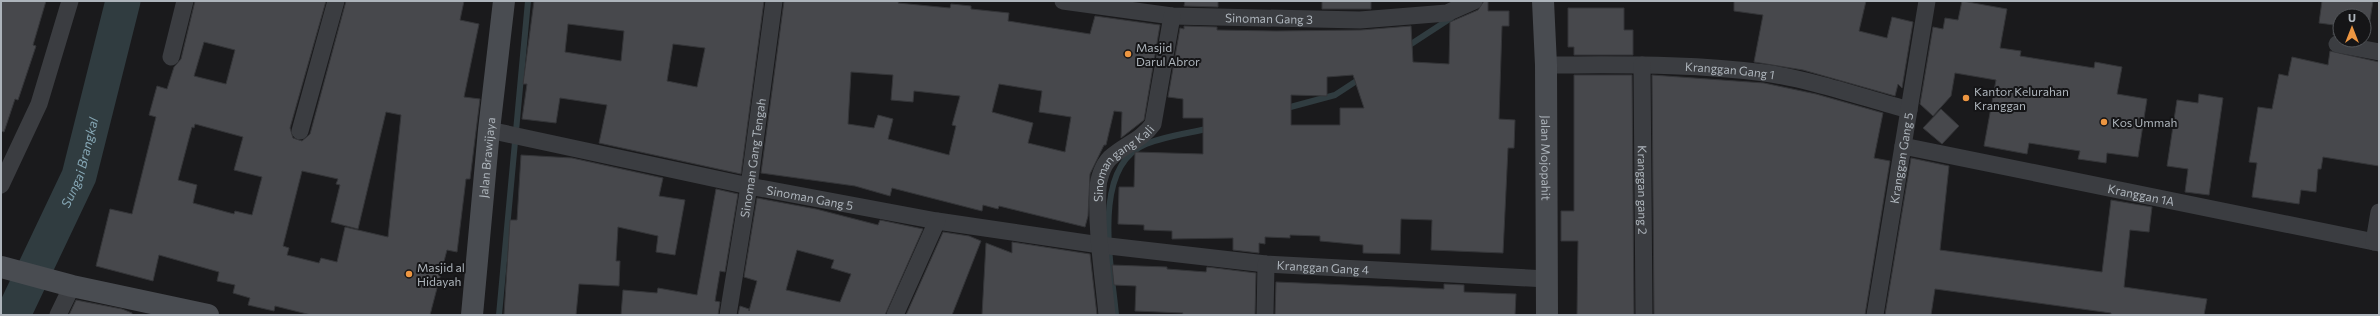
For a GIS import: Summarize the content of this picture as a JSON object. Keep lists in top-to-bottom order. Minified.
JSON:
{"streets":{"main road":["Jalan Brawijaya","Jalan Mojopahit"],"street":["Sinoman Gang 3","Kranggan Gang 1","Sinoman Gang Tengah","Kranggan Gang 5","Sinoman gang Kali","Kranggan gang 2","Kranggan 1A","Sinoman Gang 5","Kranggan Gang 4"]},"crossings":[["Sinoman Gang 3","Sinoman gang Kali"],["Kranggan Gang 1","Jalan Mojopahit"],["Kranggan Gang 1","Kranggan Gang 5"],["Kranggan Gang 1","Kranggan gang 2"],["Jalan Brawijaya","Sinoman Gang 5"],["Sinoman Gang Tengah","Sinoman Gang 5"],["Jalan Mojopahit","Kranggan Gang 4"],["Kranggan Gang 5","Kranggan 1A"],["Sinoman gang Kali","Sinoman Gang 5"],["Sinoman gang Kali","Kranggan Gang 4"],["Sinoman Gang 5","Kranggan Gang 4"]],"water":["Sungai Brangkal"],"places":["Masjid Darul Abror","Kantor Kelurahan Kranggan","Kos Ummah","Masjid al Hidayah"],"north":"top"}
